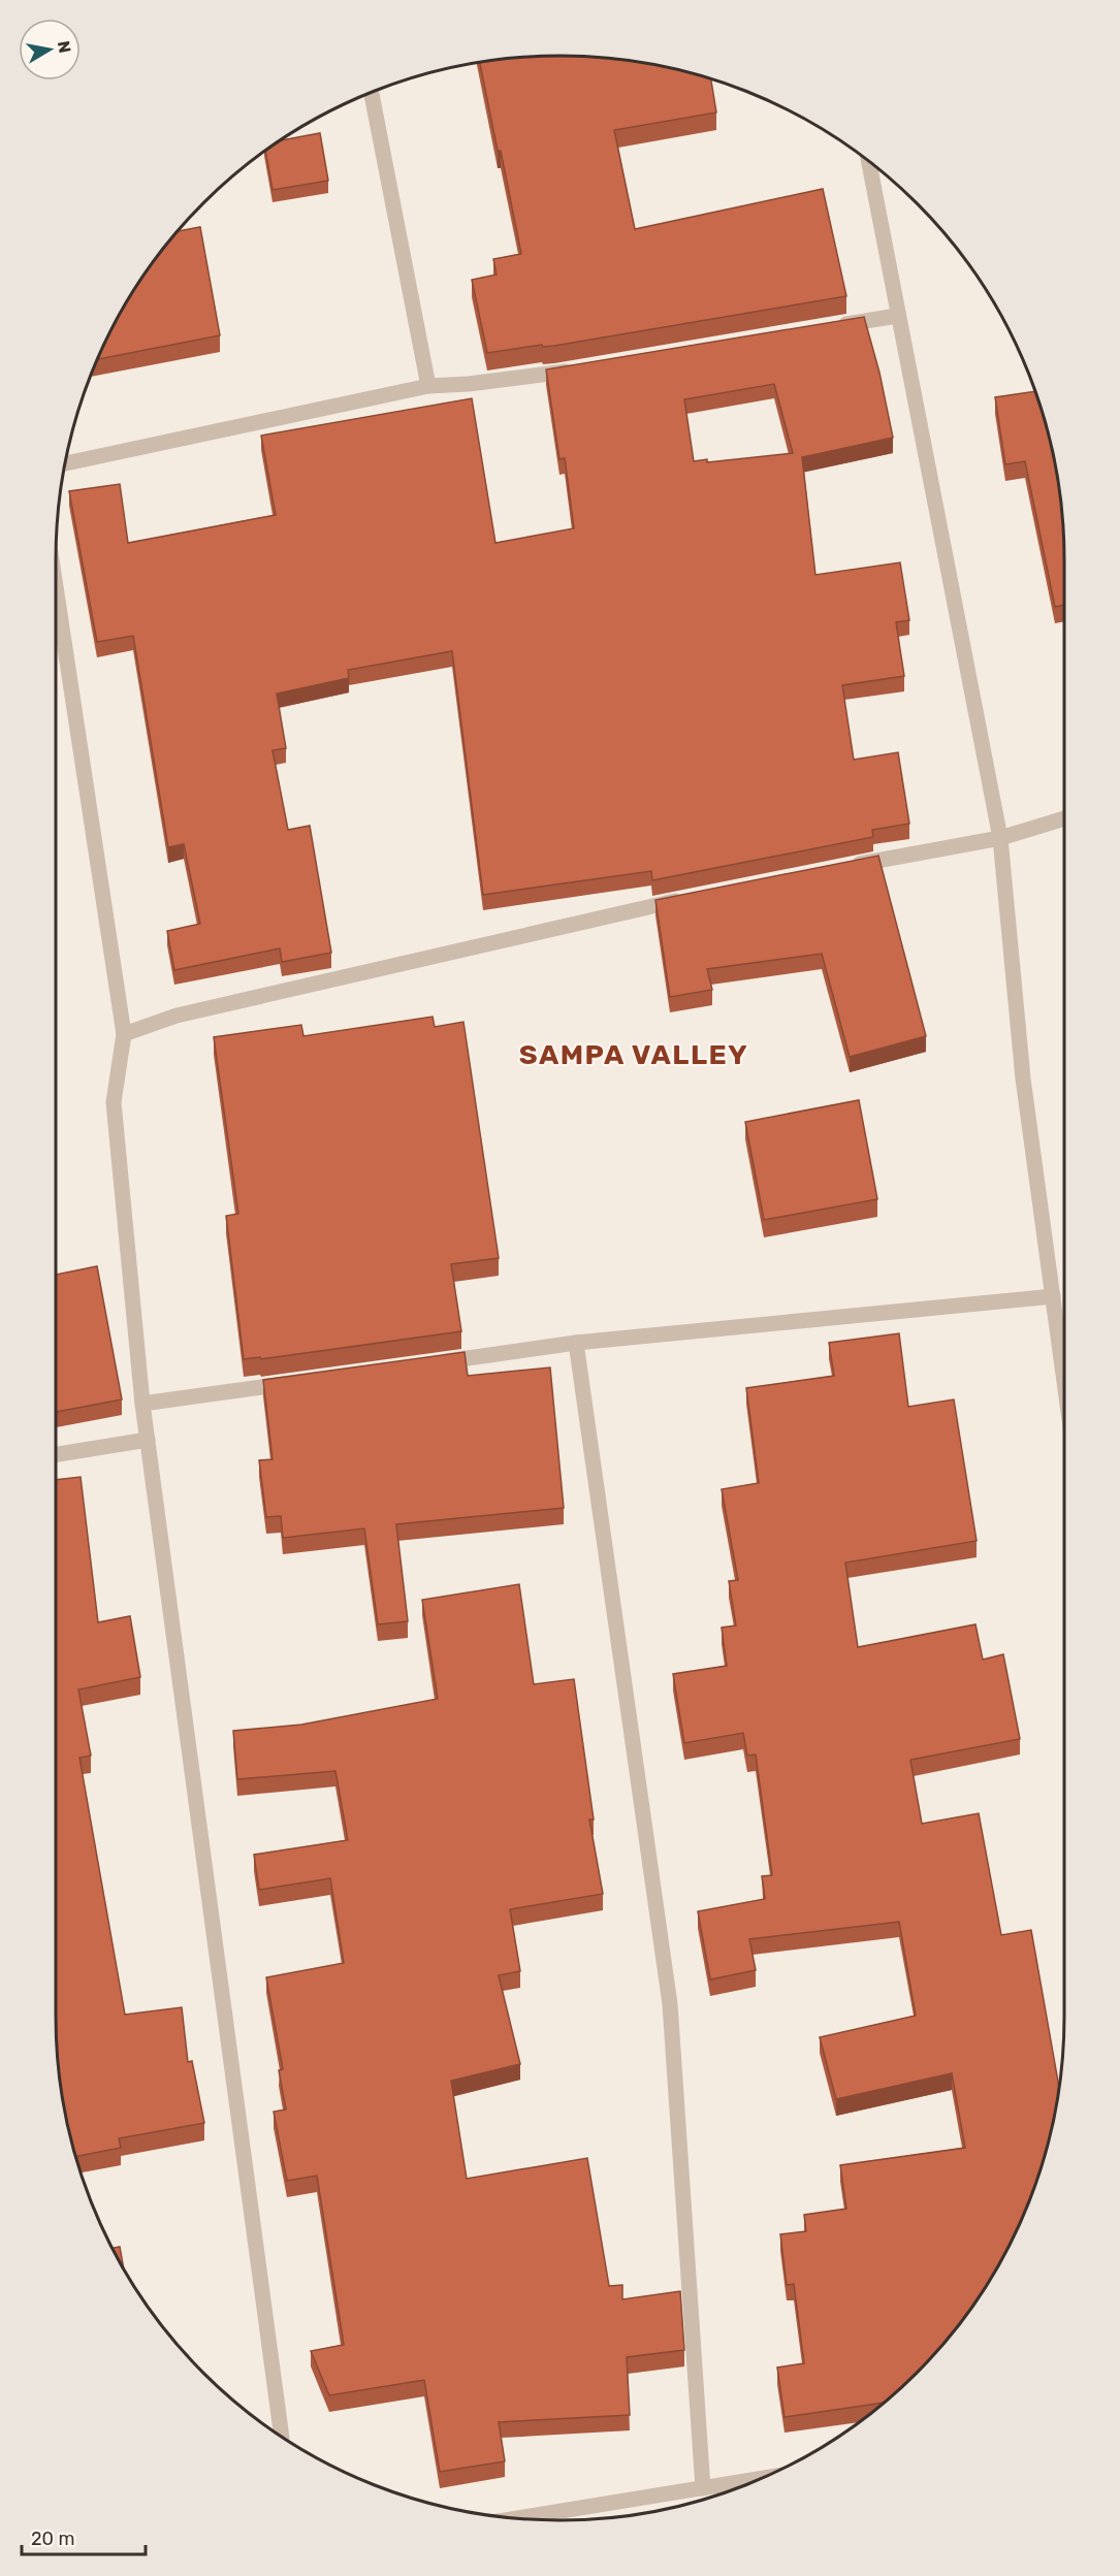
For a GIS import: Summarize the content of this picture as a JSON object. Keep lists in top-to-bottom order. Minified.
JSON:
{"districts":["SAMPA VALLEY"],"scale_bar":"20 m","north":"right"}
